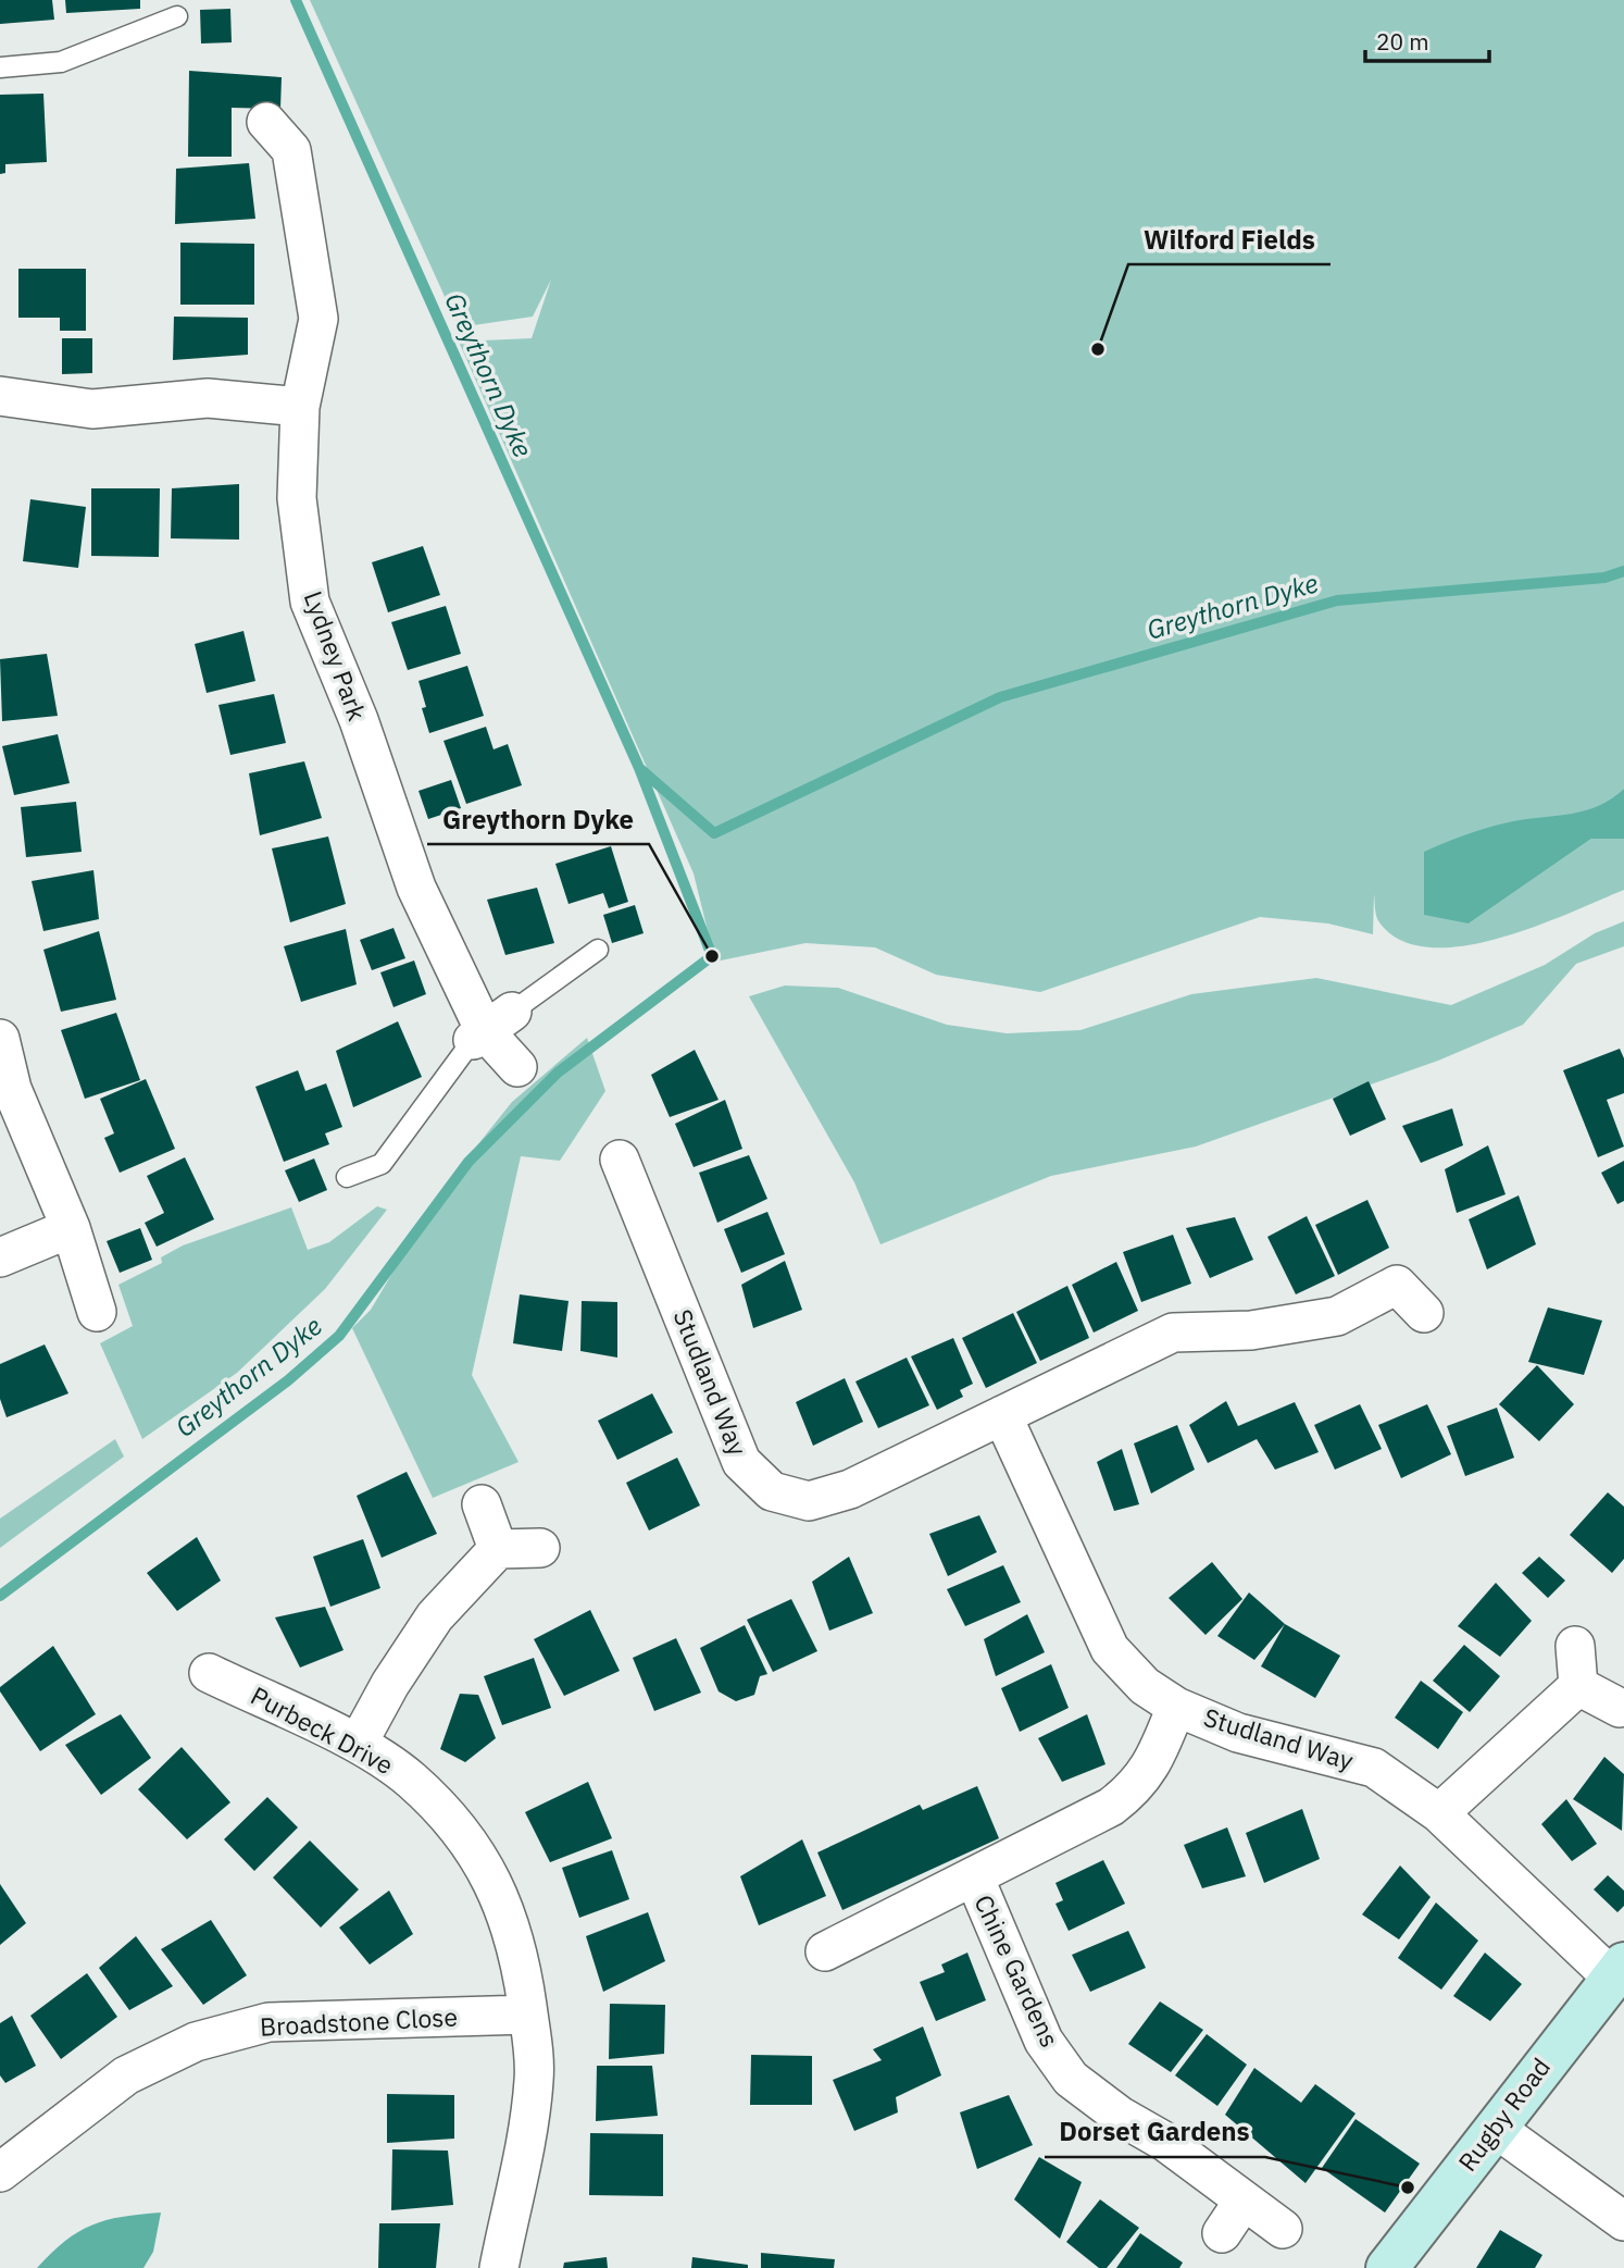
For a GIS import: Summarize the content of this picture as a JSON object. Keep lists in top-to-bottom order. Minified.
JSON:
{"streets":{"street":["Lydney Park","Studland Way","Purbeck Drive","Chine Gardens","Broadstone Close","Rugby Road"]},"crossings":[["Studland Way","Chine Gardens"],["Studland Way","Rugby Road"],["Purbeck Drive","Broadstone Close"]],"water":["Greythorn Dyke"],"places":["Wilford Fields","Greythorn Dyke","Dorset Gardens"],"scale_bar":"20 m"}
